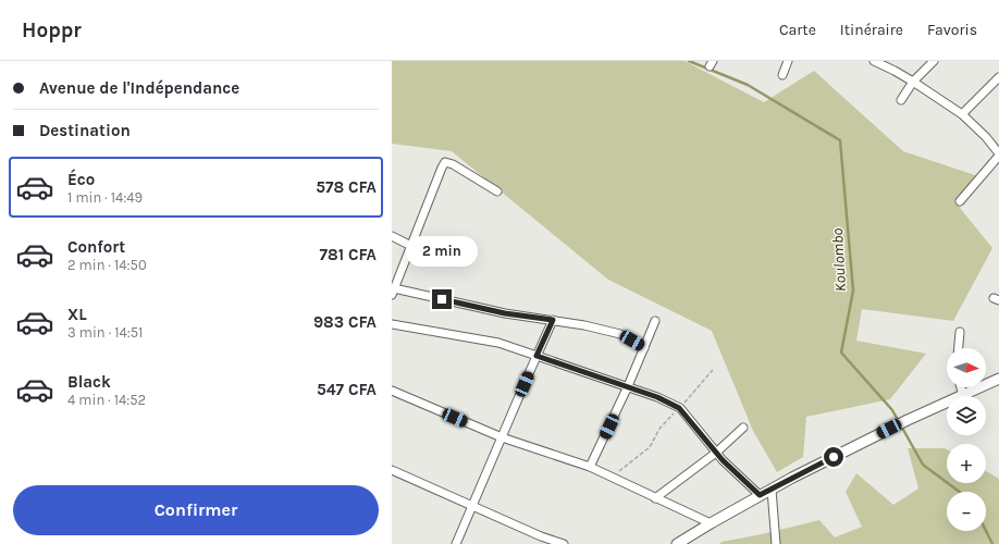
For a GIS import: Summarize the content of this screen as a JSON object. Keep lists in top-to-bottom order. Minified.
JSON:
{"water":["Koulombo"],"north":"right","page":{"header":"Hoppr","nav":["Carte","Itinéraire","Favoris"],"banner":["Avenue de l'Indépendance","Destination"],"list":[{"name":"Éco","note":"1 min · 14:49","value":"578 CFA"},{"name":"Confort","note":"2 min · 14:50","value":"781 CFA"},{"name":"XL","note":"3 min · 14:51","value":"983 CFA"},{"name":"Black","note":"4 min · 14:52","value":"547 CFA"}],"bubble":"2 min","map_buttons":["+","−"],"buttons":"Confirmer"}}
